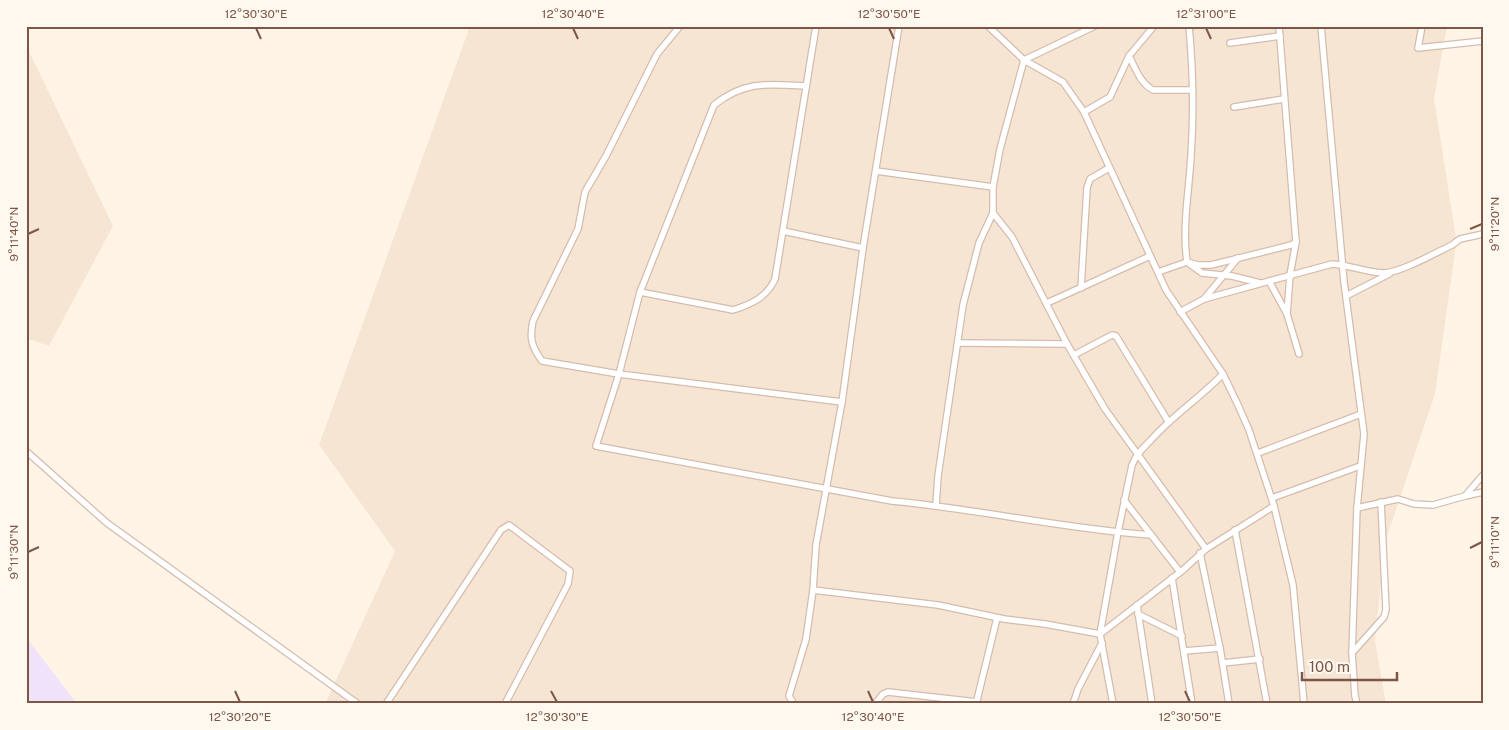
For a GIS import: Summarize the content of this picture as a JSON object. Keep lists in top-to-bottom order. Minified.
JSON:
{"scale_bar":"100 m","coordinates":["12°30'30\"E","12°30'40\"E","12°30'50\"E","12°31'00\"E","9°11'20\"N","9°11'40\"N","9°11'10\"N","9°11'30\"N","12°30'20\"E"]}
